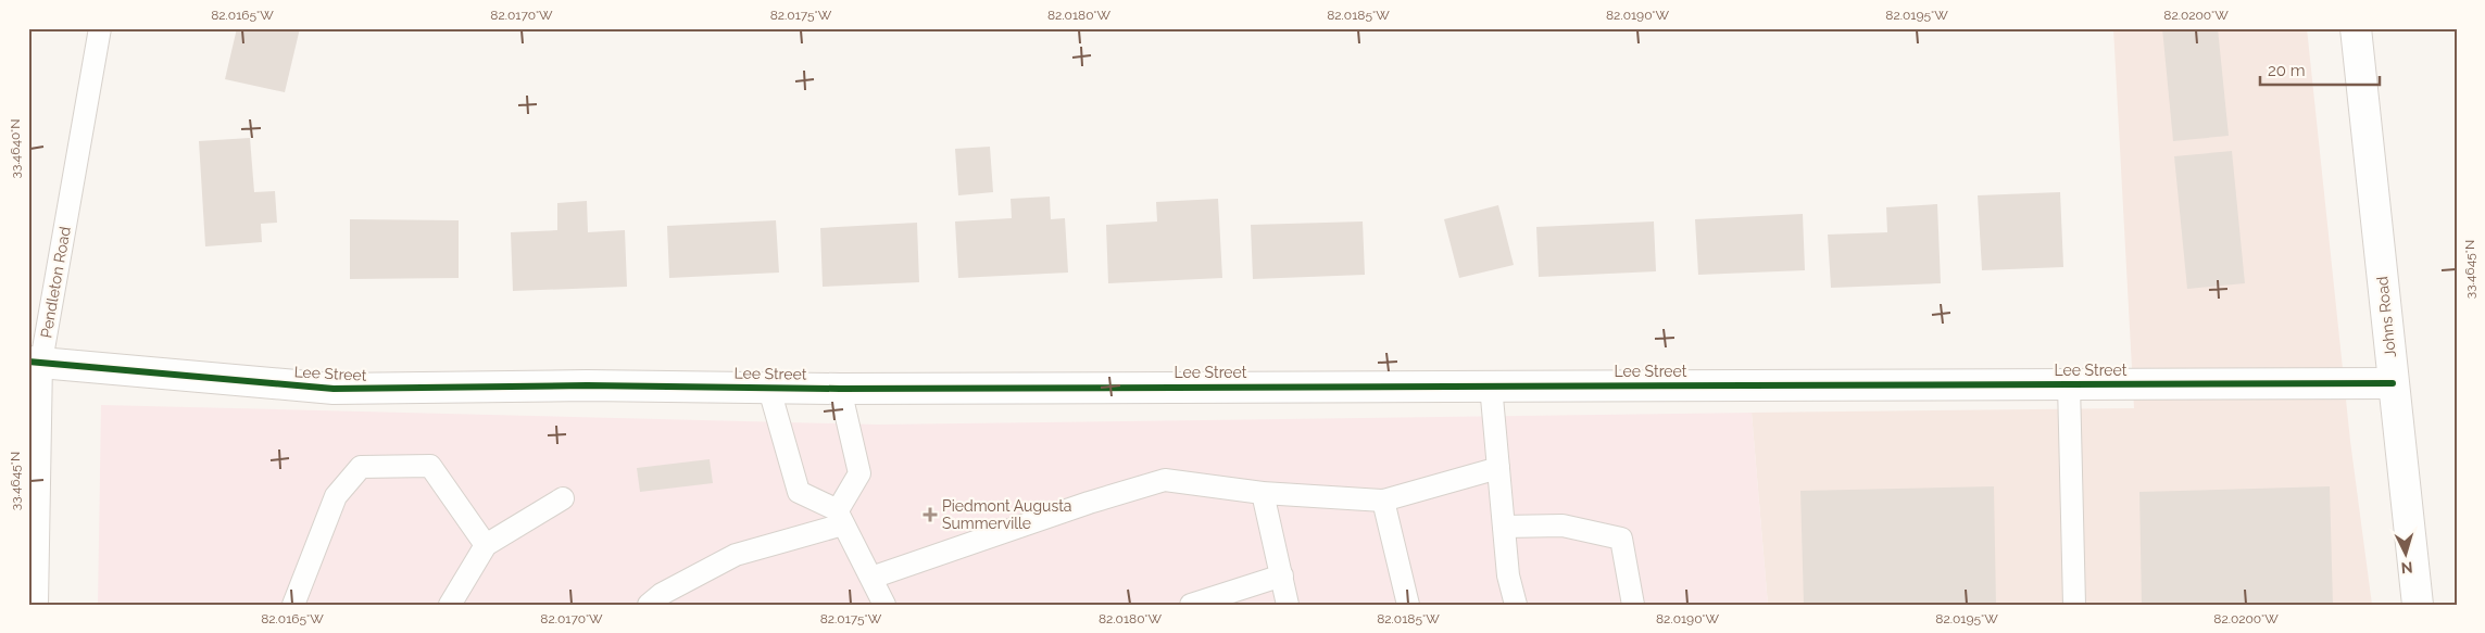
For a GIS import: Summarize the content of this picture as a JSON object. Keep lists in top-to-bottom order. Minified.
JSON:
{"streets":{"street":["Johns Road","Lee Street"],"lane":["Pendleton Road"]},"crossings":[["Pendleton Road","Lee Street"],["Johns Road","Lee Street"]],"places":{"health":["Piedmont Augusta Summerville"]},"scale_bar":"20 m","north":"bottom","coordinates":["82.0165°W","82.0170°W","82.0175°W","82.0180°W","82.0185°W","82.0190°W","82.0195°W","82.0200°W","33.4640°N","33.4645°N"]}
